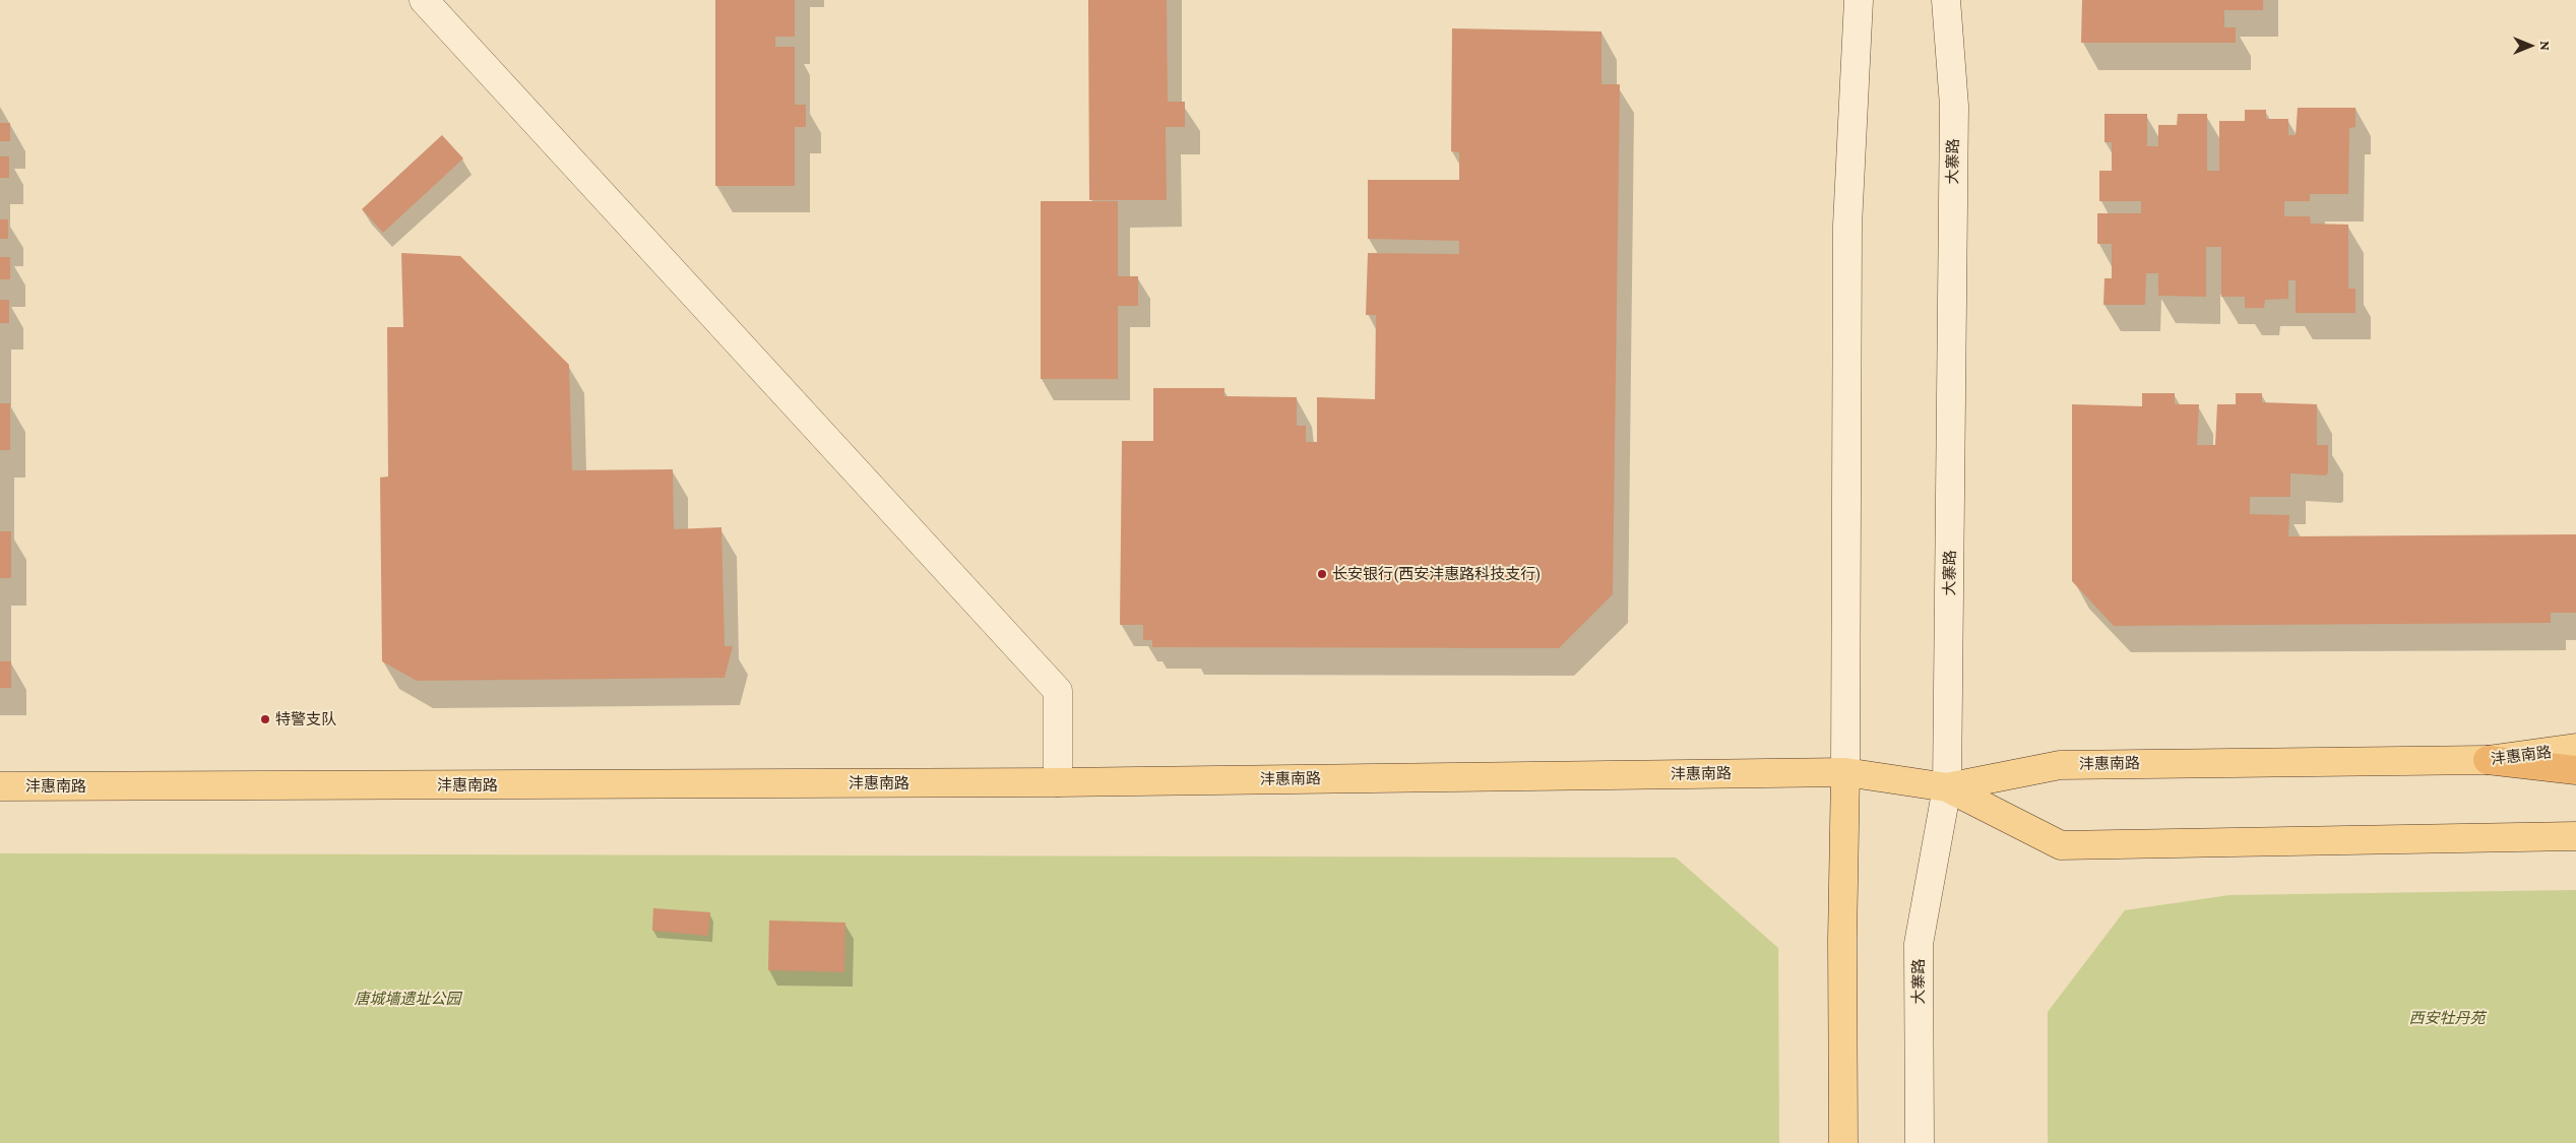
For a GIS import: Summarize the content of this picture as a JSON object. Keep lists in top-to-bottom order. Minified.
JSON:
{"streets":{"main road":["大寨路","沣惠南路"]},"crossings":[["大寨路","沣惠南路"]],"parks":["唐城墙遗址公园","西安牡丹苑"],"places":["长安银行(西安沣惠路科技支行)","特警支队"],"north":"right"}
